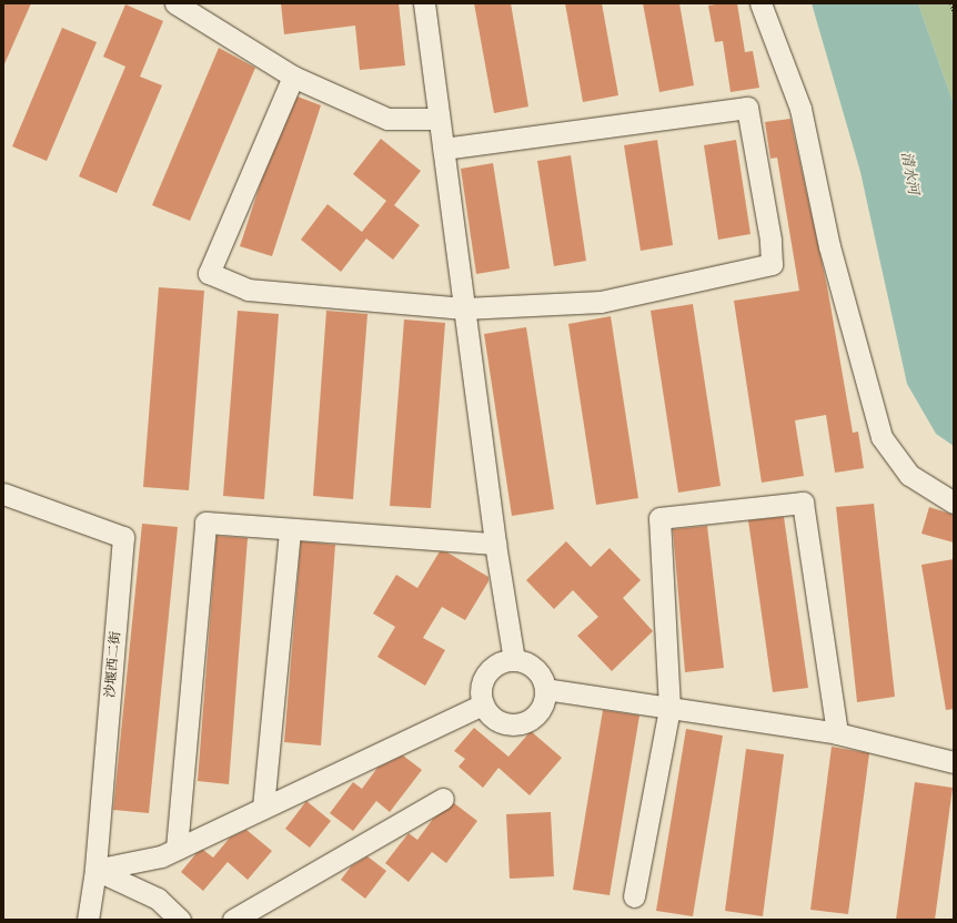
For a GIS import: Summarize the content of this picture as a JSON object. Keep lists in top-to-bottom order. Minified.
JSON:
{"streets":{"street":["沙堰西二街"]},"water":["清水河"]}
